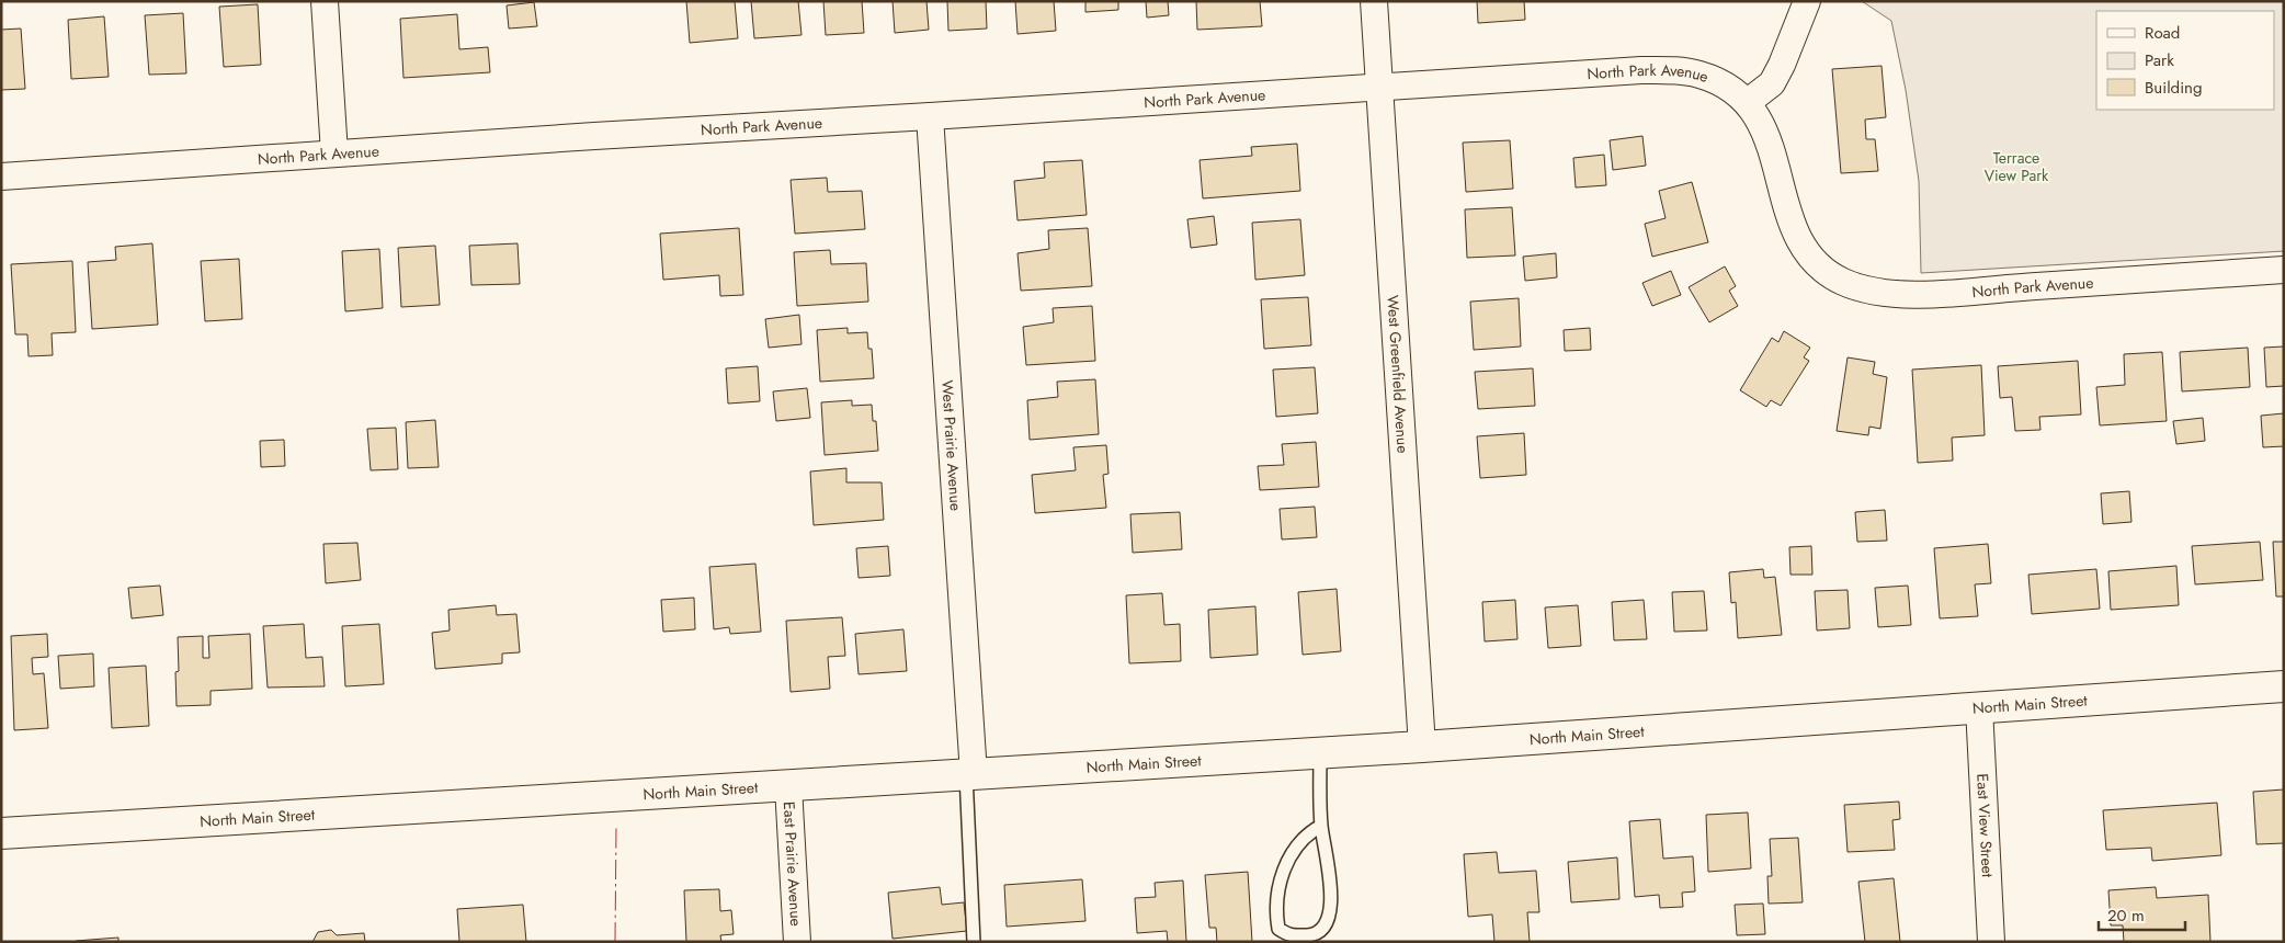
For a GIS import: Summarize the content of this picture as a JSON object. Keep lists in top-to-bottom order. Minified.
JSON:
{"streets":{"street":["North Park Avenue","West Greenfield Avenue","West Prairie Avenue","North Main Street","East View Street","East Prairie Avenue"]},"crossings":[["North Park Avenue","West Greenfield Avenue"],["North Park Avenue","West Prairie Avenue"],["West Greenfield Avenue","North Main Street"],["West Prairie Avenue","North Main Street"],["North Main Street","East View Street"],["North Main Street","East Prairie Avenue"]],"parks":["Terrace View Park"],"legend":["Road","Park","Building"],"scale_bar":"20 m"}
